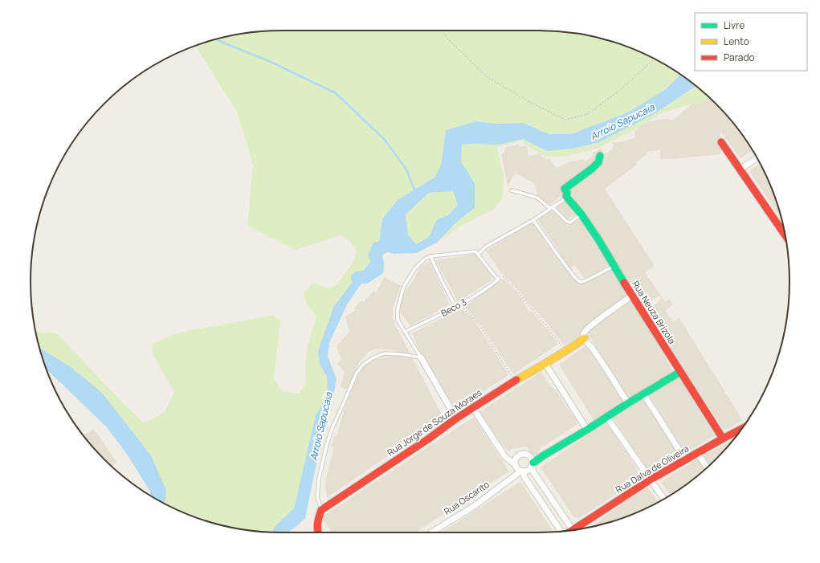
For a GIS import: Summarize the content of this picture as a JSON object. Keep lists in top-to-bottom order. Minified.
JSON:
{"streets":{"street":["Rua Neuza Brizola","Rua Jorge de Souza Moraes","Rua Dalva de Oliveira","Rua Oscarito"],"lane":["Beco 3"]},"crossings":[["Rua Neuza Brizola","Rua Dalva de Oliveira"]],"water":["Arroio Sapucaia"],"legend":["Livre","Lento","Parado"]}
